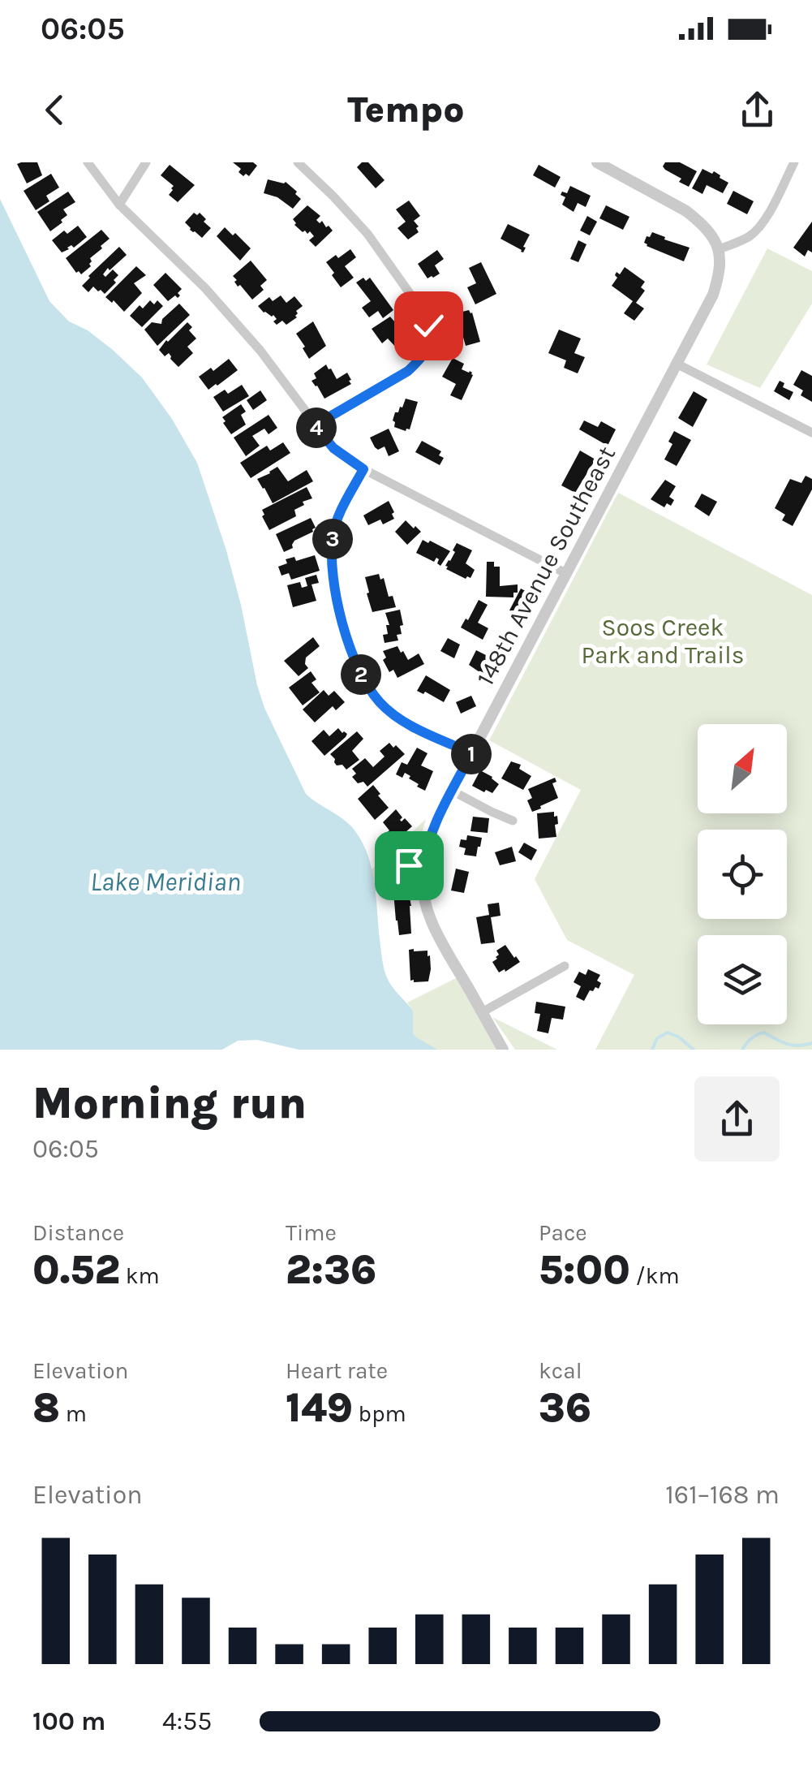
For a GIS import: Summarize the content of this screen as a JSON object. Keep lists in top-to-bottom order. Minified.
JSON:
{"streets":{"street":["148th Avenue Southeast"]},"water":["Lake Meridian"],"parks":["Soos Creek Park and Trails"],"north":"top right","page":{"status":"06:05","header":"Tempo","pins":["4","3","2","1"],"heading":["Morning run","06:05"],"stats":[["Distance","0.52 km"],["Time","2:36"],["Pace","5:00 /km"],["Elevation","8 m"],["Heart rate","149 bpm"],["kcal","36"]],"chart":["Elevation","161–168 m"],"list":[{"name":"100 m","note":"4:55"}]}}
